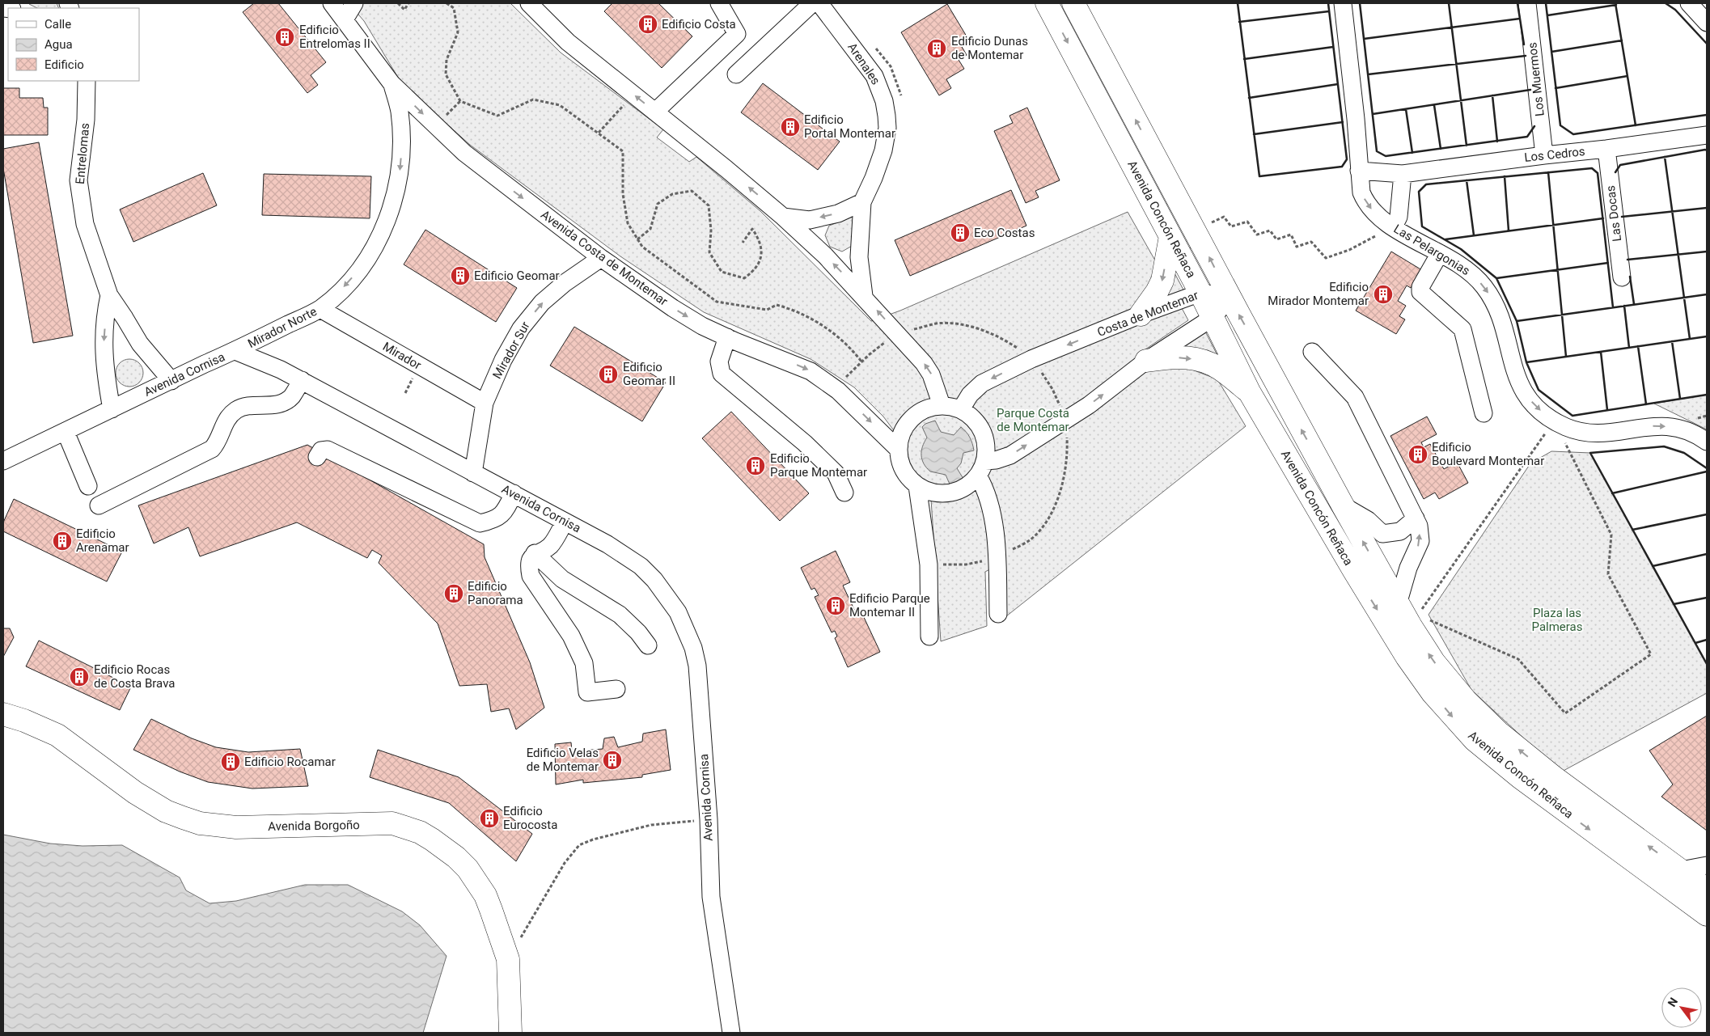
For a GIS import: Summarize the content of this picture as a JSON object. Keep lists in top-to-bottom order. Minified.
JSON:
{"streets":{"main road":["Avenida Concón Reñaca","Avenida Borgoño"],"street":["Arenales","Los Muermos","Entrelomas","Los Cedros","Las Docas","Las Pelargonias","Avenida Costa de Montemar","Costa de Montemar","Mirador Norte","Mirador Sur","Mirador","Avenida Cornisa"]},"crossings":[["Los Muermos","Los Cedros"],["Entrelomas","Avenida Cornisa"],["Los Cedros","Las Docas"],["Los Cedros","Las Pelargonias"],["Avenida Concón Reñaca","Costa de Montemar"],["Avenida Costa de Montemar","Costa de Montemar"],["Avenida Costa de Montemar","Mirador Norte"],["Avenida Costa de Montemar","Mirador Sur"],["Mirador Norte","Mirador"],["Mirador Norte","Avenida Cornisa"],["Mirador Sur","Mirador"],["Mirador Sur","Avenida Cornisa"]],"one_way":["Las Pelargonias","Mirador Norte","Mirador Sur"],"parks":["Parque Costa de Montemar","Plaza las Palmeras"],"places":{"building":["Edificio Costa","Edificio Entrelomas II","Edificio Dunas de Montemar","Edificio Portal Montemar","Eco Costas","Edificio Geomar","Edificio Mirador Montemar","Edificio Geomar II","Edificio Boulevard Montemar","Edificio Parque Montemar","Edificio Arenamar","Edificio Panorama","Edificio Parque Montemar II","Edificio Rocas de Costa Brava","Edificio Velas de Montemar","Edificio Rocamar","Edificio Eurocosta"]},"legend":["Calle","Agua","Edificio"],"north":"top left"}
